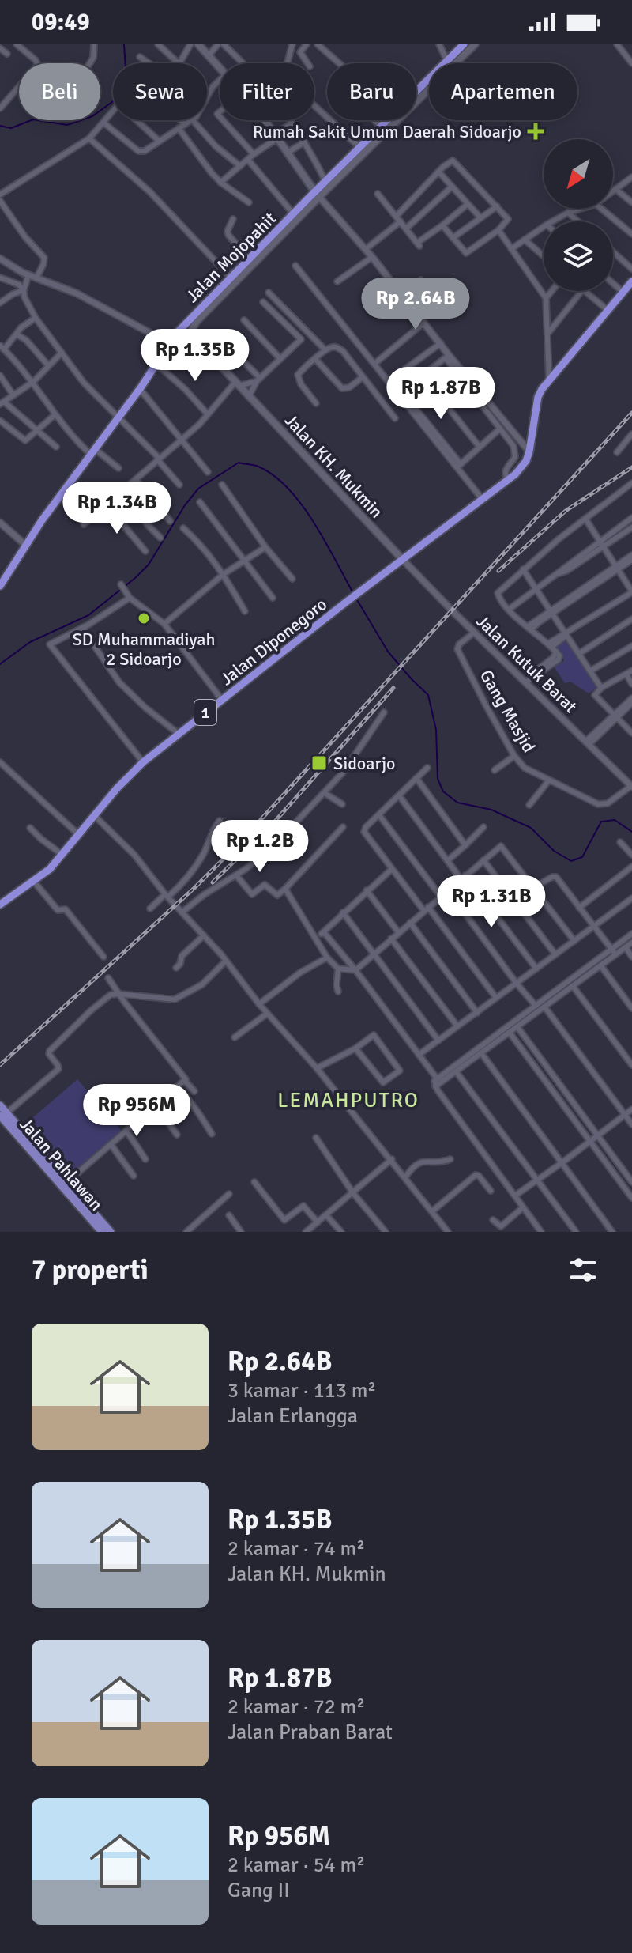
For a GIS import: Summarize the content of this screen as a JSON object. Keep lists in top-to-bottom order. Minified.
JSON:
{"streets":{"highway":["Jalan Mojopahit","Jalan Diponegoro","1"],"main road":["Jalan KH. Mukmin","Jalan Pahlawan"],"street":["Jalan Kutuk Barat","Gang Masjid"]},"crossings":[["Jalan Mojopahit","Jalan KH. Mukmin"],["Jalan KH. Mukmin","Jalan Diponegoro"],["Jalan KH. Mukmin","Jalan Kutuk Barat"],["Jalan KH. Mukmin","1"],["Jalan Diponegoro","Jalan Kutuk Barat"],["Jalan Diponegoro","1"],["Jalan Kutuk Barat","Gang Masjid"],["Jalan Kutuk Barat","1"]],"districts":["LEMAHPUTRO"],"places":{"health":["Rumah Sakit Umum Daerah Sidoarjo"],"other":["SD Muhammadiyah 2 Sidoarjo"],"transit":["Sidoarjo"]},"north":"bottom left","page":{"status":"09:49","chip":["Beli","Sewa","Filter","Baru","Apartemen"],"price":["Rp 2.64B","Rp 1.35B","Rp 1.87B","Rp 1.34B","Rp 1.2B","Rp 1.31B","Rp 956M"],"heading":"7 properti","list":[{"name":"Rp 2.64B","note":"3 kamar · 113 m² · Jalan Erlangga"},{"name":"Rp 1.35B","note":"2 kamar · 74 m² · Jalan KH. Mukmin"},{"name":"Rp 1.87B","note":"2 kamar · 72 m² · Jalan Praban Barat"},{"name":"Rp 956M","note":"2 kamar · 54 m² · Gang II"}]}}
